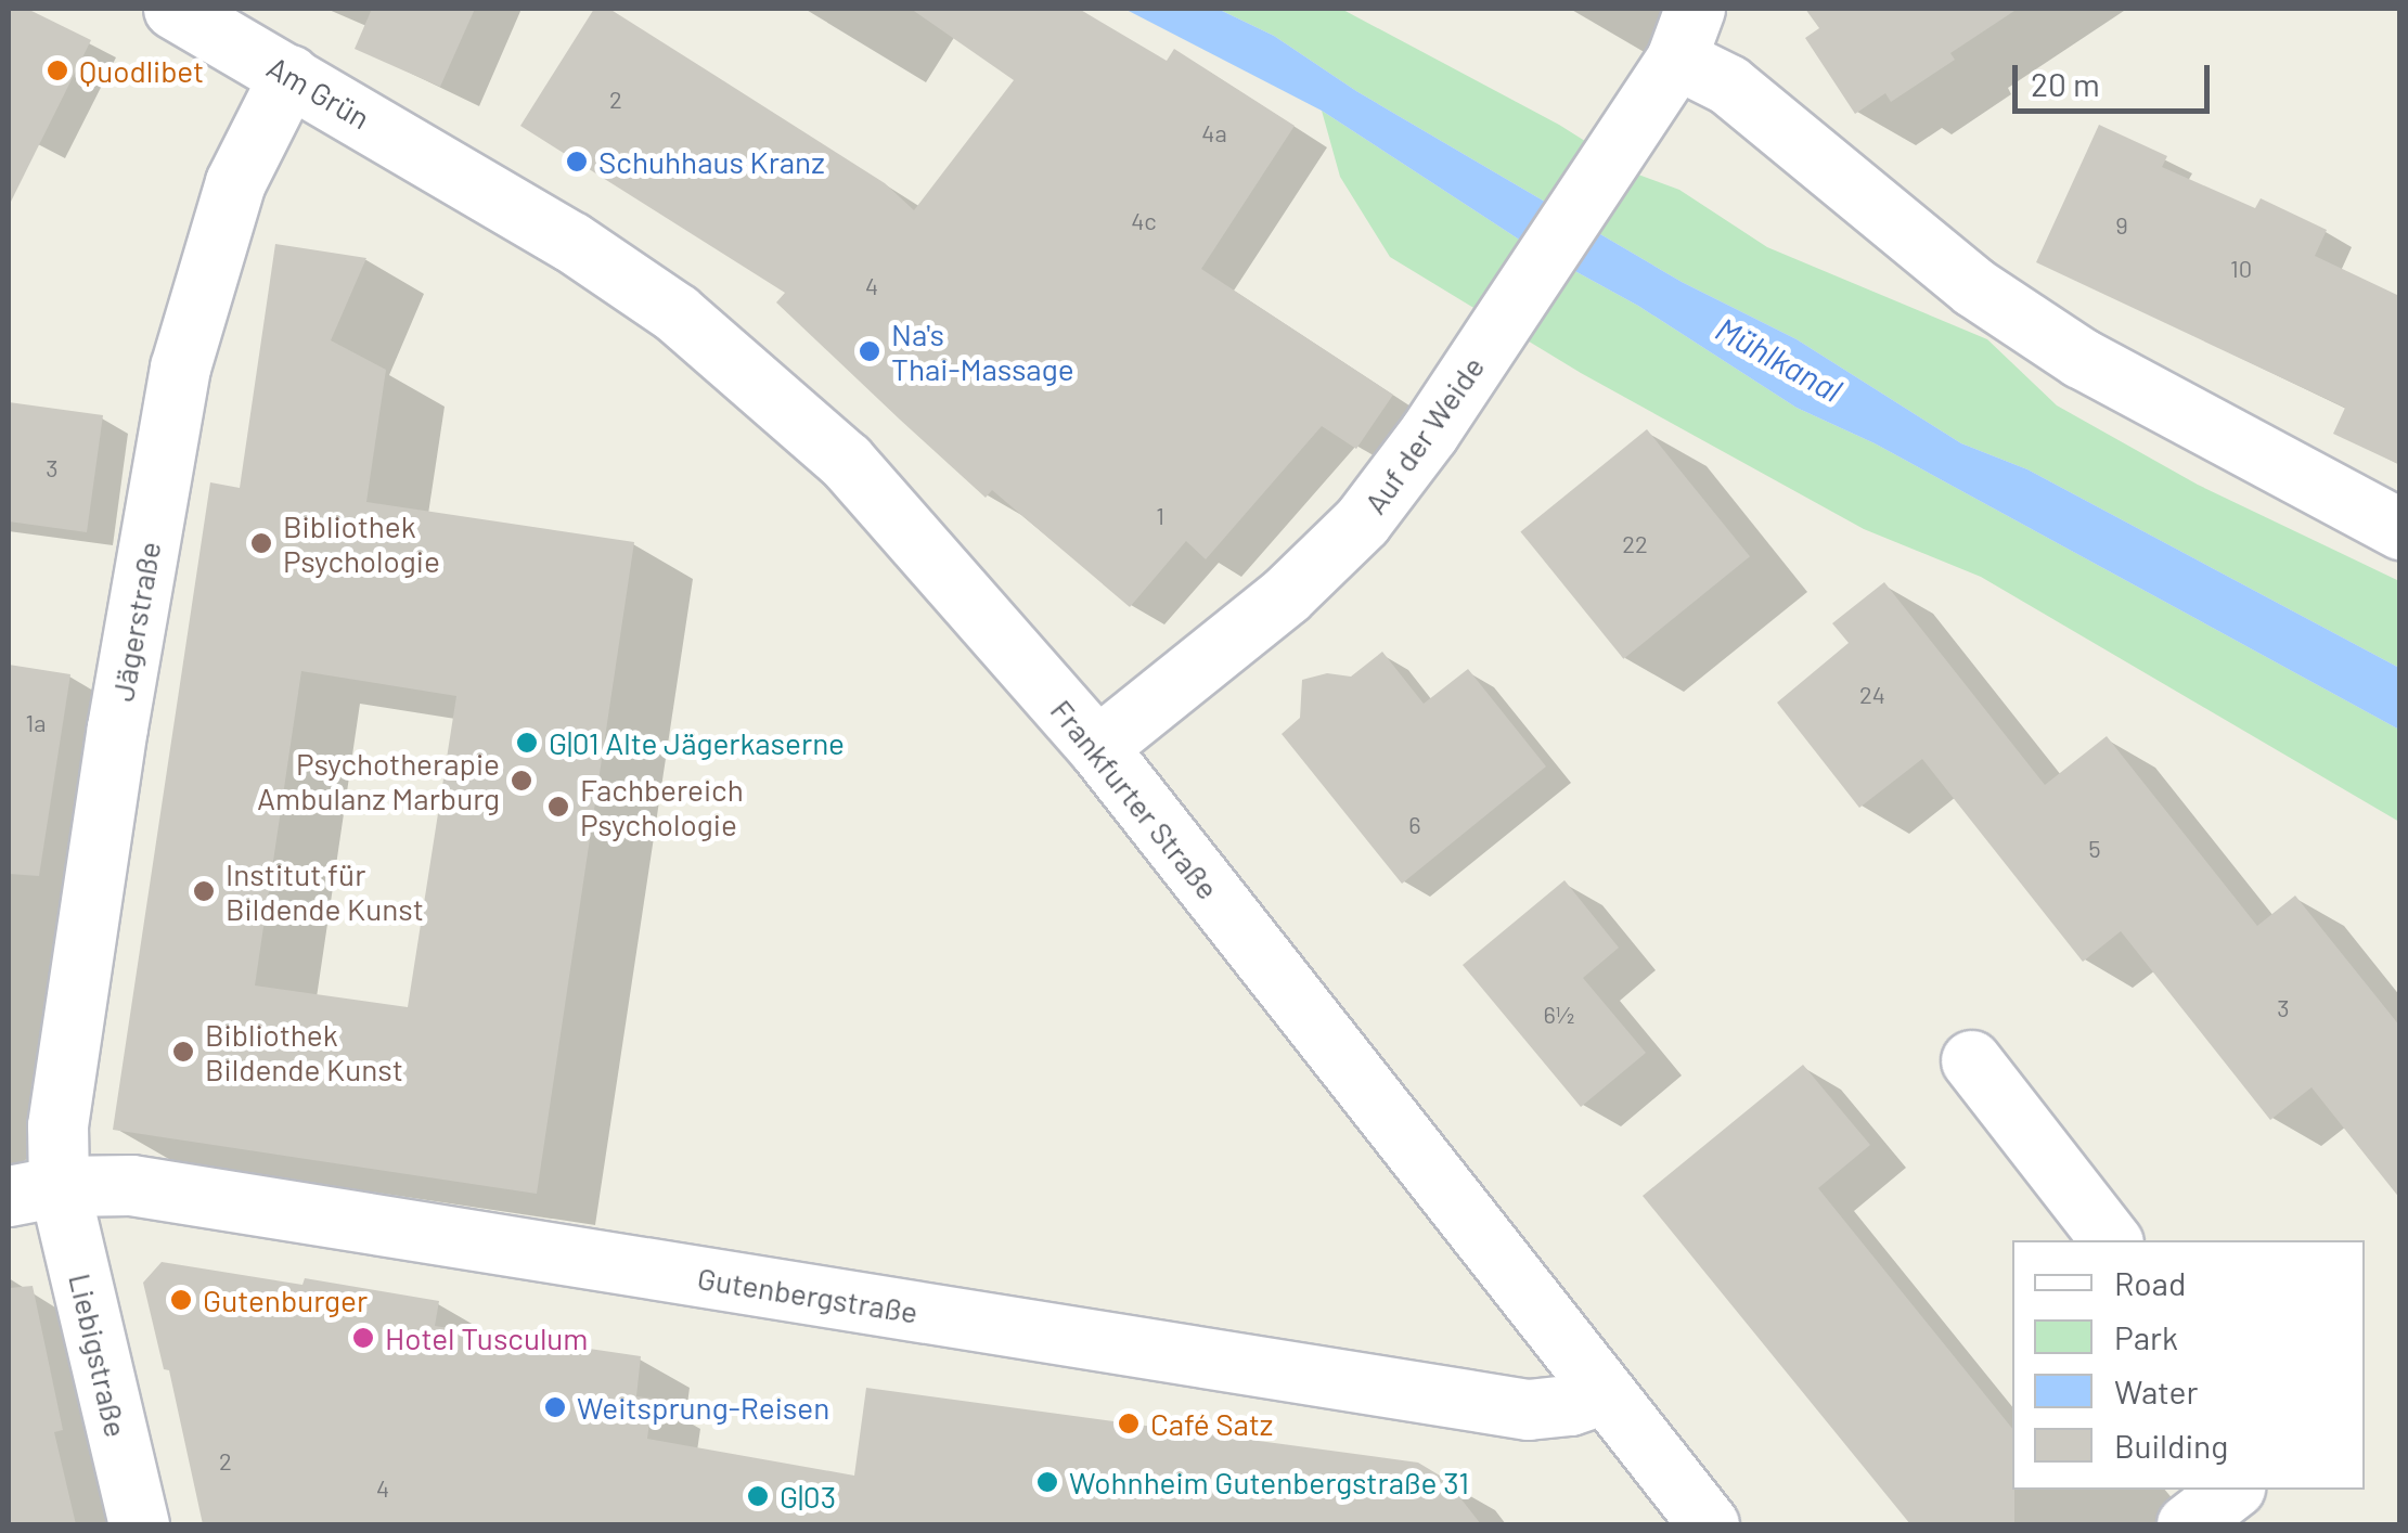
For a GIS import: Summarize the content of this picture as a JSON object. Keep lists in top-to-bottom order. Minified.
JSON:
{"streets":{"street":["Am Grün","Auf der Weide","Jägerstraße","Frankfurter Straße","Gutenbergstraße","Liebigstraße"]},"crossings":[["Am Grün","Jägerstraße"],["Am Grün","Frankfurter Straße"],["Auf der Weide","Frankfurter Straße"],["Jägerstraße","Gutenbergstraße"],["Jägerstraße","Liebigstraße"],["Frankfurter Straße","Gutenbergstraße"],["Gutenbergstraße","Liebigstraße"]],"water":["Mühlkanal"],"places":["Quodlibet","Schuhhaus Kranz","Na's Thai-Massage","Bibliothek Psychologie","G|01 Alte Jägerkaserne","Psychotherapie Ambulanz Marburg","Fachbereich Psychologie","Institut für Bildende Kunst","Bibliothek Bildende Kunst","Gutenburger","Hotel Tusculum","Weitsprung-Reisen","Café Satz","Wohnheim Gutenbergstraße 31","G|03"],"house_numbers":["2","4a","4c","9","10","4","3","1","22","24","1a","6","5","3","6½","2","4"],"legend":["Road","Park","Water","Building"],"scale_bar":"20 m"}
